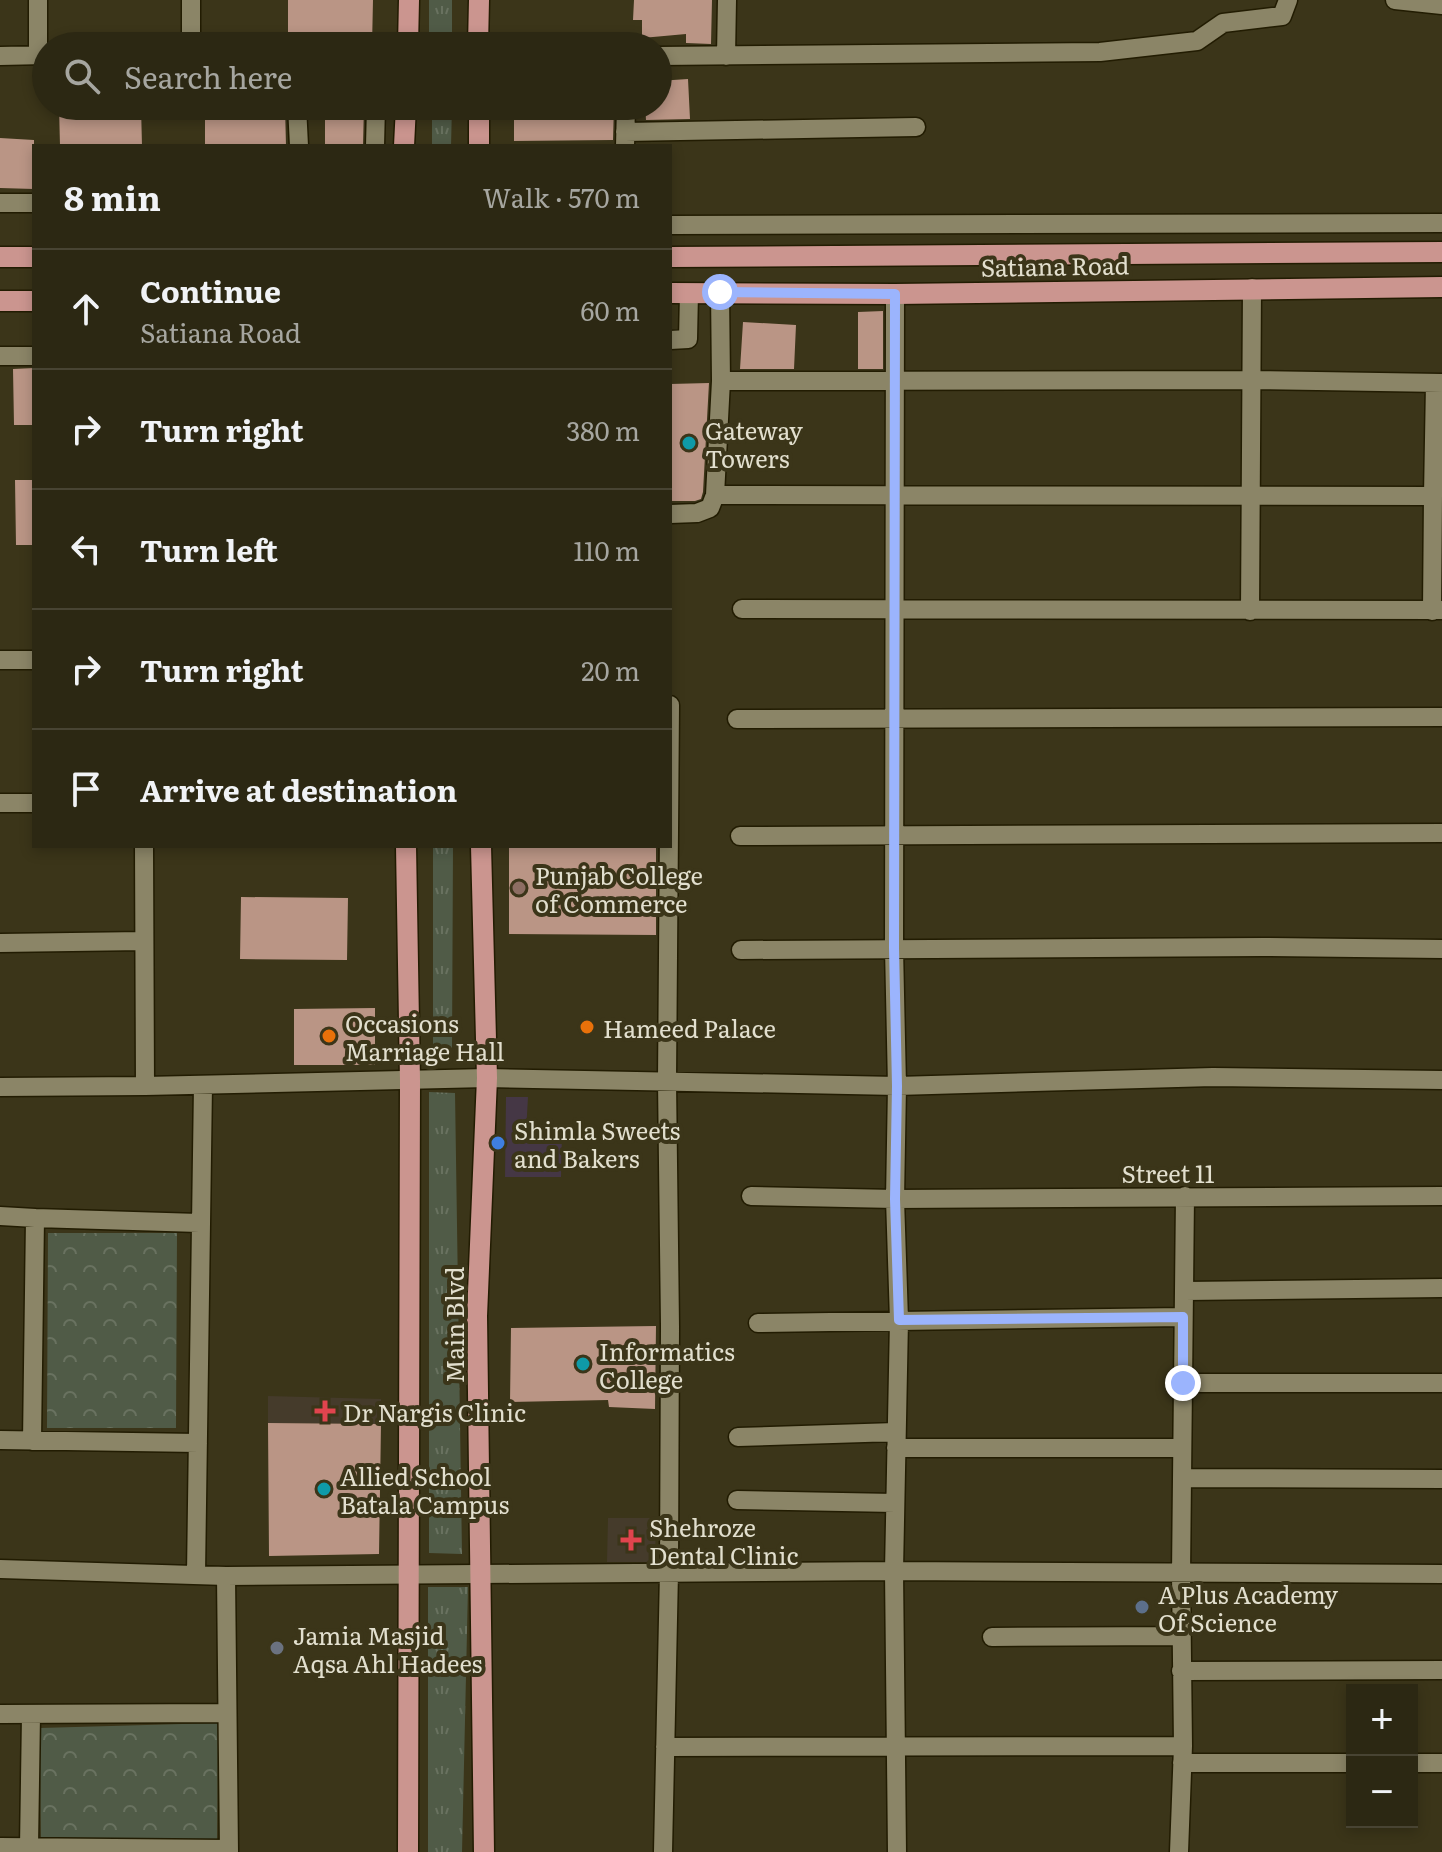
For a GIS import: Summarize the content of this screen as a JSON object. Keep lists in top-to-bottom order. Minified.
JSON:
{"streets":{"main road":["Satiana Road","Main Blvd"],"street":["Street 11"]},"places":{"other":["Gateway Towers","Punjab College of Commerce","Hameed Palace","Occasions Marriage Hall","Shimla Sweets and Bakers","Informatics College","Allied School Batala Campus","A Plus Academy Of Science","Jamia Masjid Aqsa Ahl Hadees"],"health":["Dr Nargis Clinic","Shehroze Dental Clinic"]},"page":{"search":"Search here","heading":["8 min","Walk · 570 m"],"list":[["Continue","Satiana Road","60 m"],["Turn right","380 m"],["Turn left","110 m"],["Turn right","20 m"],"Arrive at destination"],"map_buttons":["+","−"]}}
